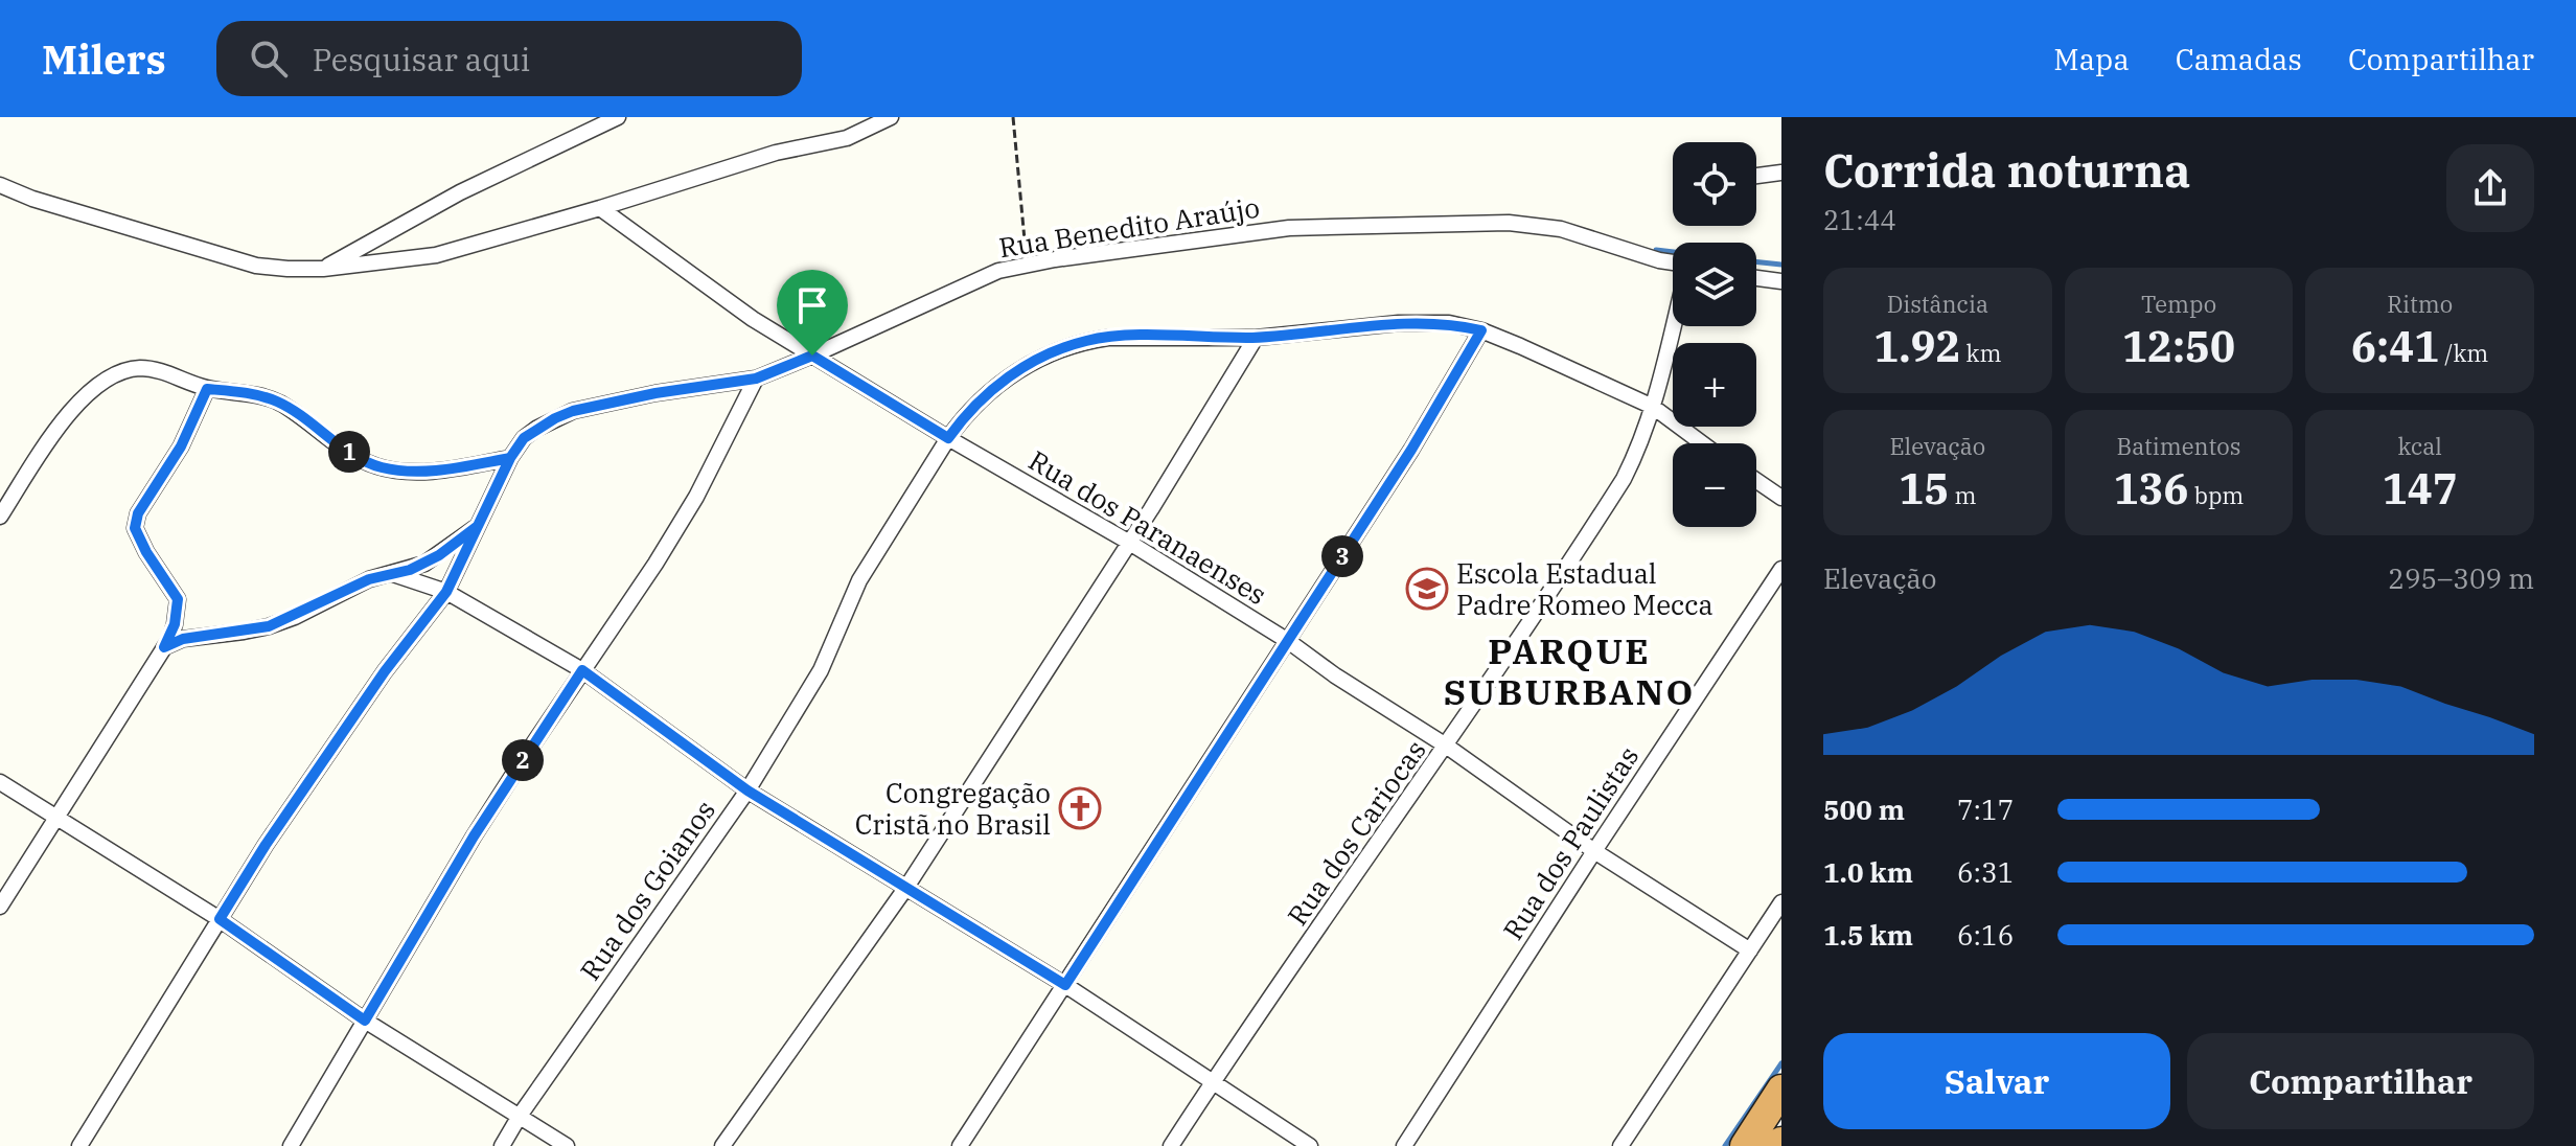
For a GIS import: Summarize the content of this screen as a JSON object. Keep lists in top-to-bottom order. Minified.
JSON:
{"streets":{"street":["Rua Benedito Araújo","Rua dos Paranaenses","Rua dos Cariocas","Rua dos Paulistas","Rua dos Goianos"]},"crossings":[["Rua Benedito Araújo","Rua dos Paranaenses"],["Rua dos Paranaenses","Rua dos Cariocas"],["Rua dos Paranaenses","Rua dos Paulistas"],["Rua dos Paranaenses","Rua dos Goianos"],["Rua dos Cariocas","Rua dos Goianos"]],"districts":["PARQUE SUBURBANO"],"places":{"school or university":["Escola Estadual Padre Romeo Mecca"],"church":["Congregação Cristã no Brasil"]},"page":{"header":"Milers","search":"Pesquisar aqui","nav":["Mapa","Camadas","Compartilhar"],"heading":["Corrida noturna","21:44"],"map_buttons":["+","−"],"stats":[["Distância","1.92 km"],["Tempo","12:50"],["Ritmo","6:41 /km"],["Elevação","15 m"],["Batimentos","136 bpm"],["kcal","147"]],"pins":["1","3","2"],"chart":["Elevação","295–309 m"],"list":[{"name":"500 m","note":"7:17"},{"name":"1.0 km","note":"6:31"},{"name":"1.5 km","note":"6:16"}],"buttons":["Salvar","Compartilhar"]}}
